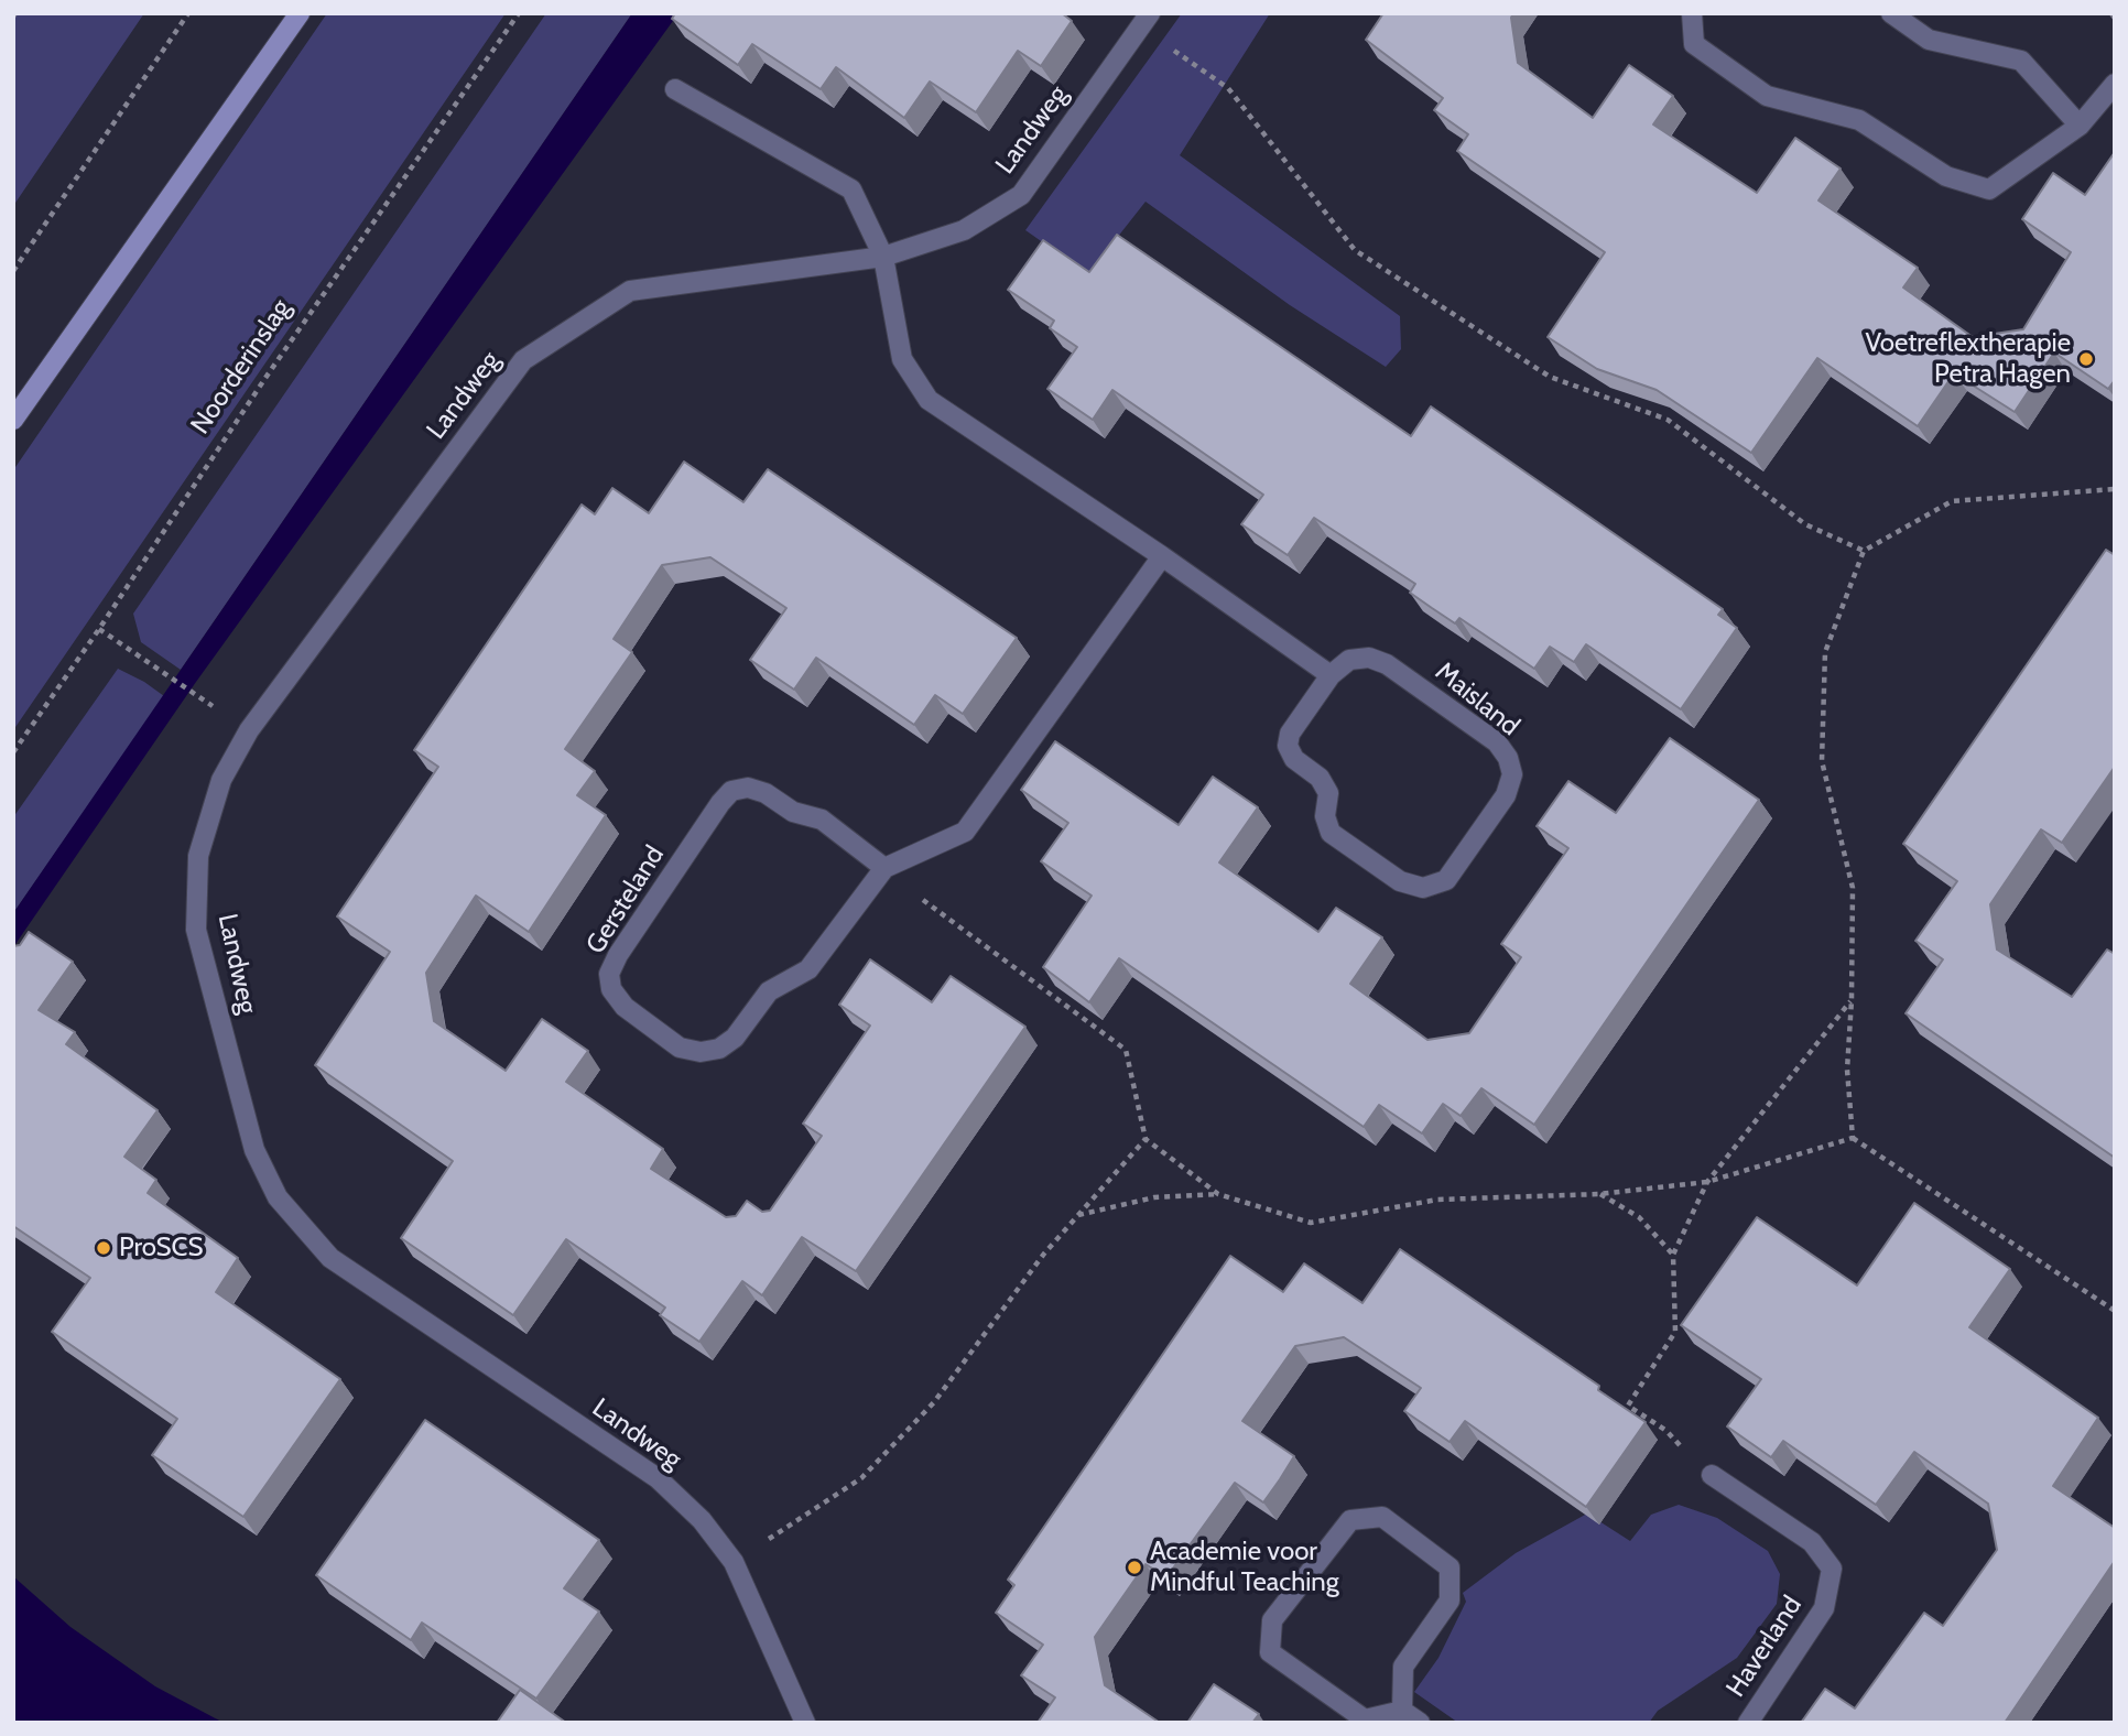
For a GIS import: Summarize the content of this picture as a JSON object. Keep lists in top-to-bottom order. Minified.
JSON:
{"streets":{"street":["Landweg","Maisland","Gersteland","Haverland"],"path":["Noorderinslag"]},"places":["Voetreflextherapie Petra Hagen","ProSCS","Academie voor Mindful Teaching"]}
